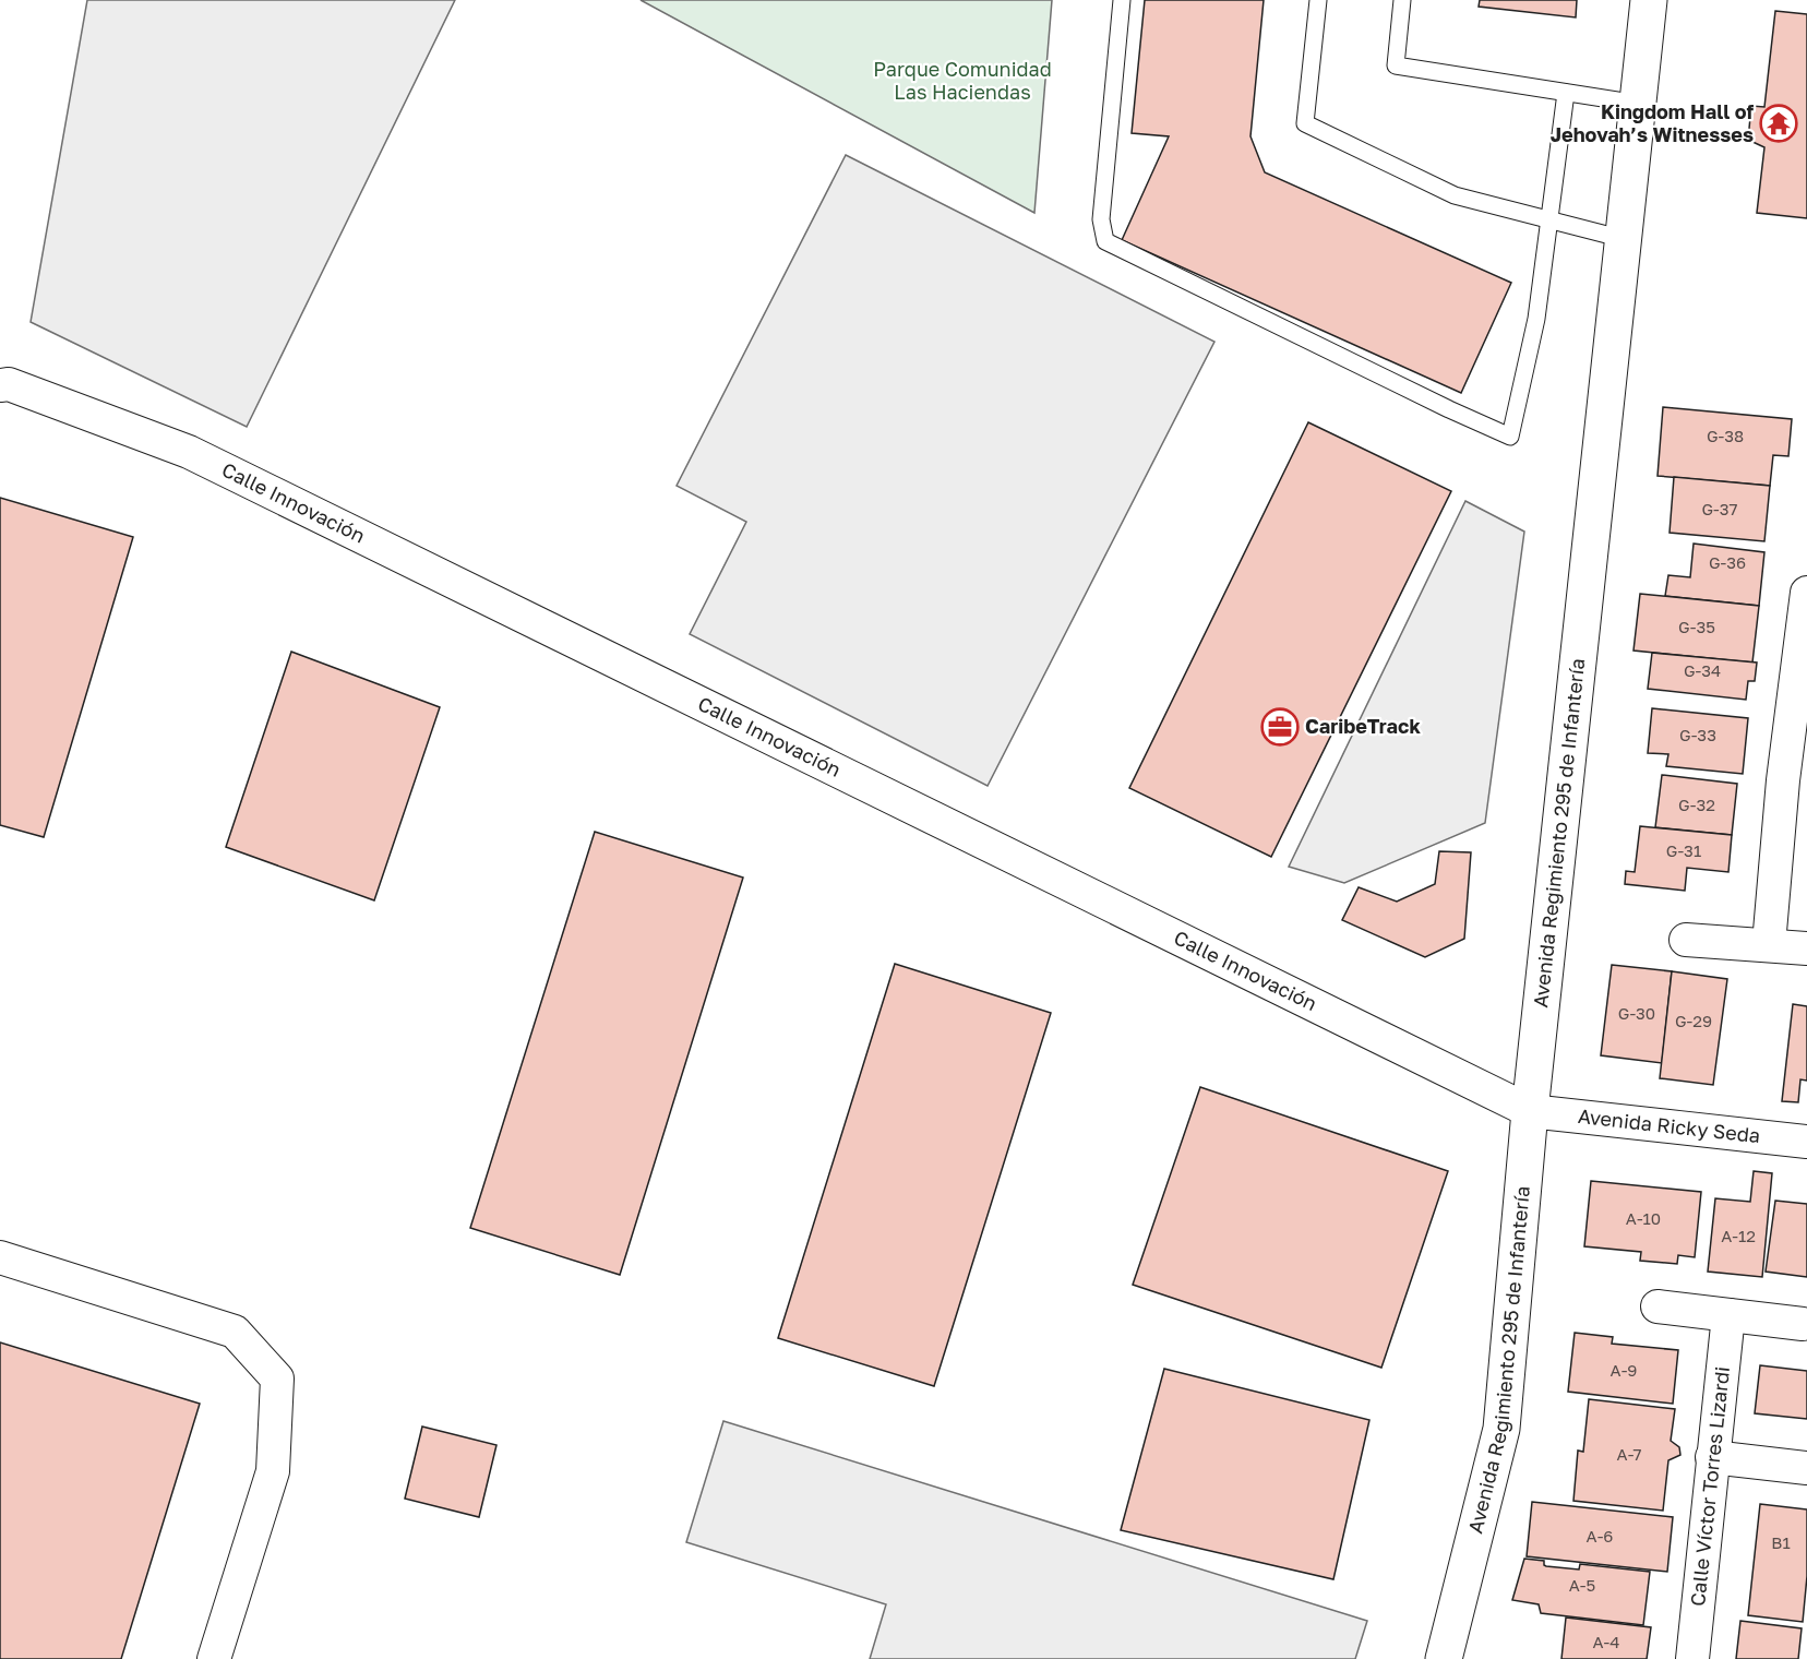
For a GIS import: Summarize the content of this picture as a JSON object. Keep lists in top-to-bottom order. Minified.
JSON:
{"streets":{"main road":["Avenida Regimiento 295 de Infantería"],"street":["Calle Innovación","Avenida Ricky Seda","Calle Víctor Torres Lizardi"]},"crossings":[["Calle Innovación","Avenida Regimiento 295 de Infantería"],["Calle Innovación","Avenida Ricky Seda"],["Avenida Regimiento 295 de Infantería","Avenida Ricky Seda"]],"parks":["Parque Comunidad Las Haciendas"],"places":{"temple":["Kingdom Hall of Jehovah’s Witnesses"],"office":["CaribeTrack"]},"house_numbers":["G-38","G-37","G-36","G-35","G-34","G-33","G-32","G-31","G-30","G-29","A-10","A-12","A-9","A-7","A-6","B1","A-5","A-4"]}
